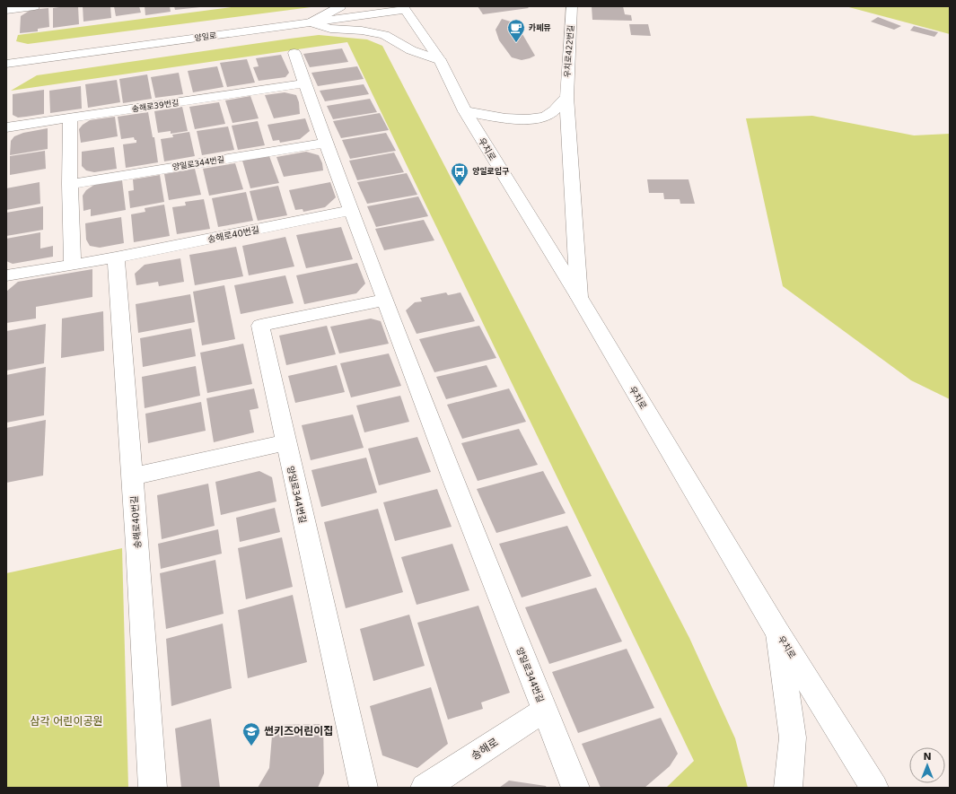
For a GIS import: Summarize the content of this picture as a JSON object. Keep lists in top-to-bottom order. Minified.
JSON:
{"streets":{"street":["양일로","우치로422번길","송해로39번길","우치로","양일로344번길","송해로40번길","송해로"]},"crossings":[["양일로","우치로"],["우치로422번길","우치로"],["송해로39번길","양일로344번길"],["양일로344번길","송해로40번길"],["양일로344번길","송해로"]],"parks":["삼각 어린이공원"],"places":{"cafe":["카페뮤"],"bus stop":["양일로입구"],"school or university":["썬키즈어린이집"]},"north":"top"}
